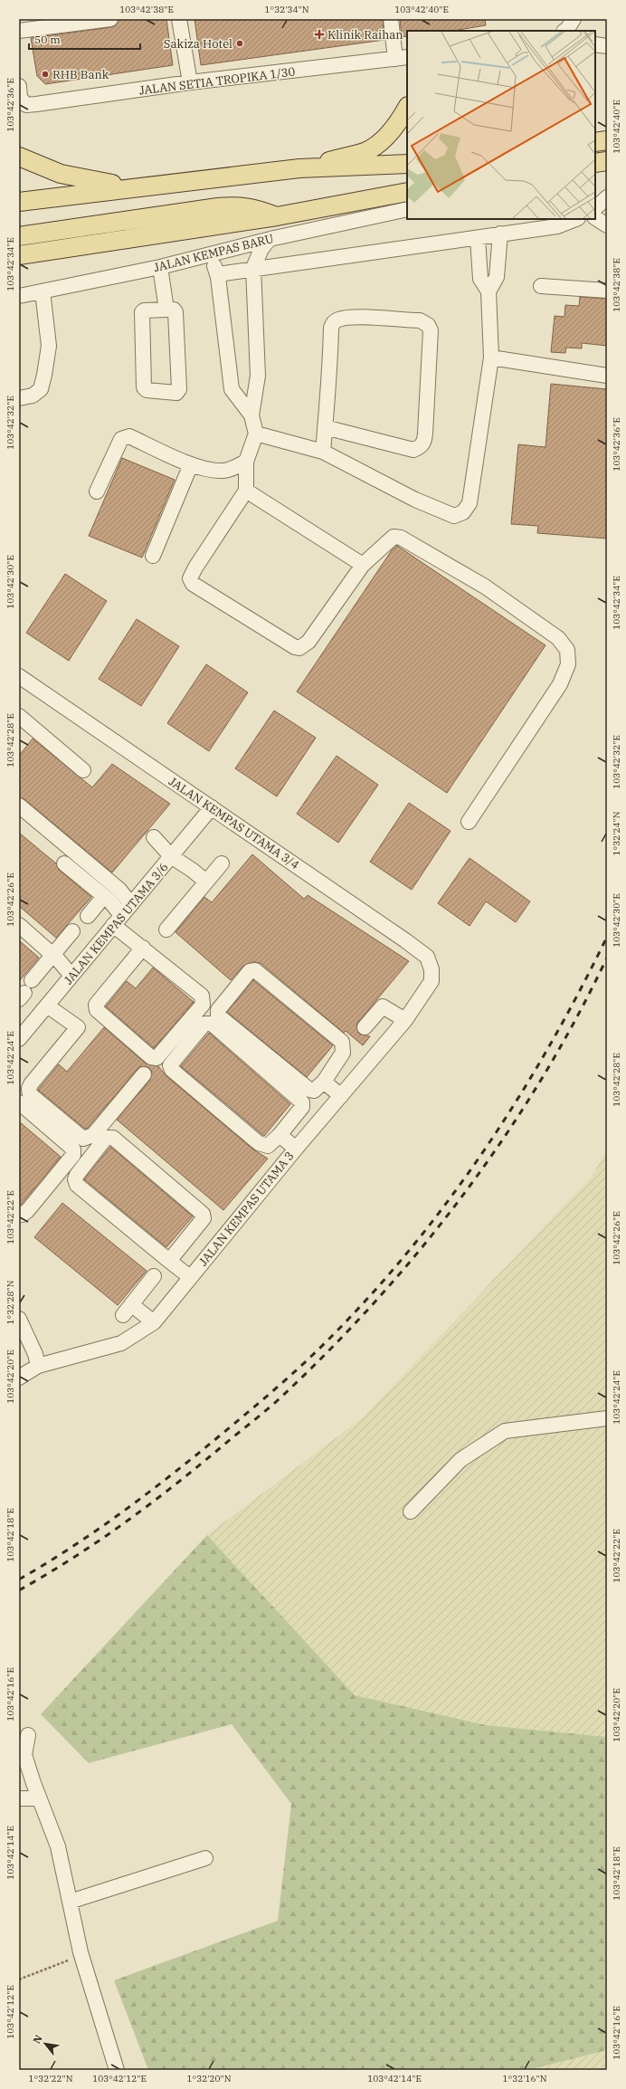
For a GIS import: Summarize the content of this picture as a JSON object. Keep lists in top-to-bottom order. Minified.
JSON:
{"streets":{"main road":["JALAN KEMPAS BARU"],"street":["JALAN SETIA TROPIKA 1/30","JALAN KEMPAS UTAMA 3/4","JALAN KEMPAS UTAMA 3/6","JALAN KEMPAS UTAMA 3"]},"crossings":[["JALAN KEMPAS UTAMA 3/4","JALAN KEMPAS UTAMA 3/6"],["JALAN KEMPAS UTAMA 3/4","JALAN KEMPAS UTAMA 3"]],"places":{"health":["Klinik Raihan"],"other":["Sakiza Hotel","RHB Bank"]},"scale_bar":"50 m","north":"top left","coordinates":["103°42'38\"E","1°32'34\"N","103°42'40\"E","103°42'36\"E","103°42'34\"E","103°42'32\"E","103°42'30\"E","103°42'28\"E","1°32'24\"N","103°42'26\"E","103°42'24\"E","103°42'22\"E","1°32'28\"N","103°42'20\"E","103°42'18\"E","103°42'16\"E","103°42'14\"E","103°42'12\"E","1°32'22\"N","1°32'20\"N","1°32'16\"N"]}
